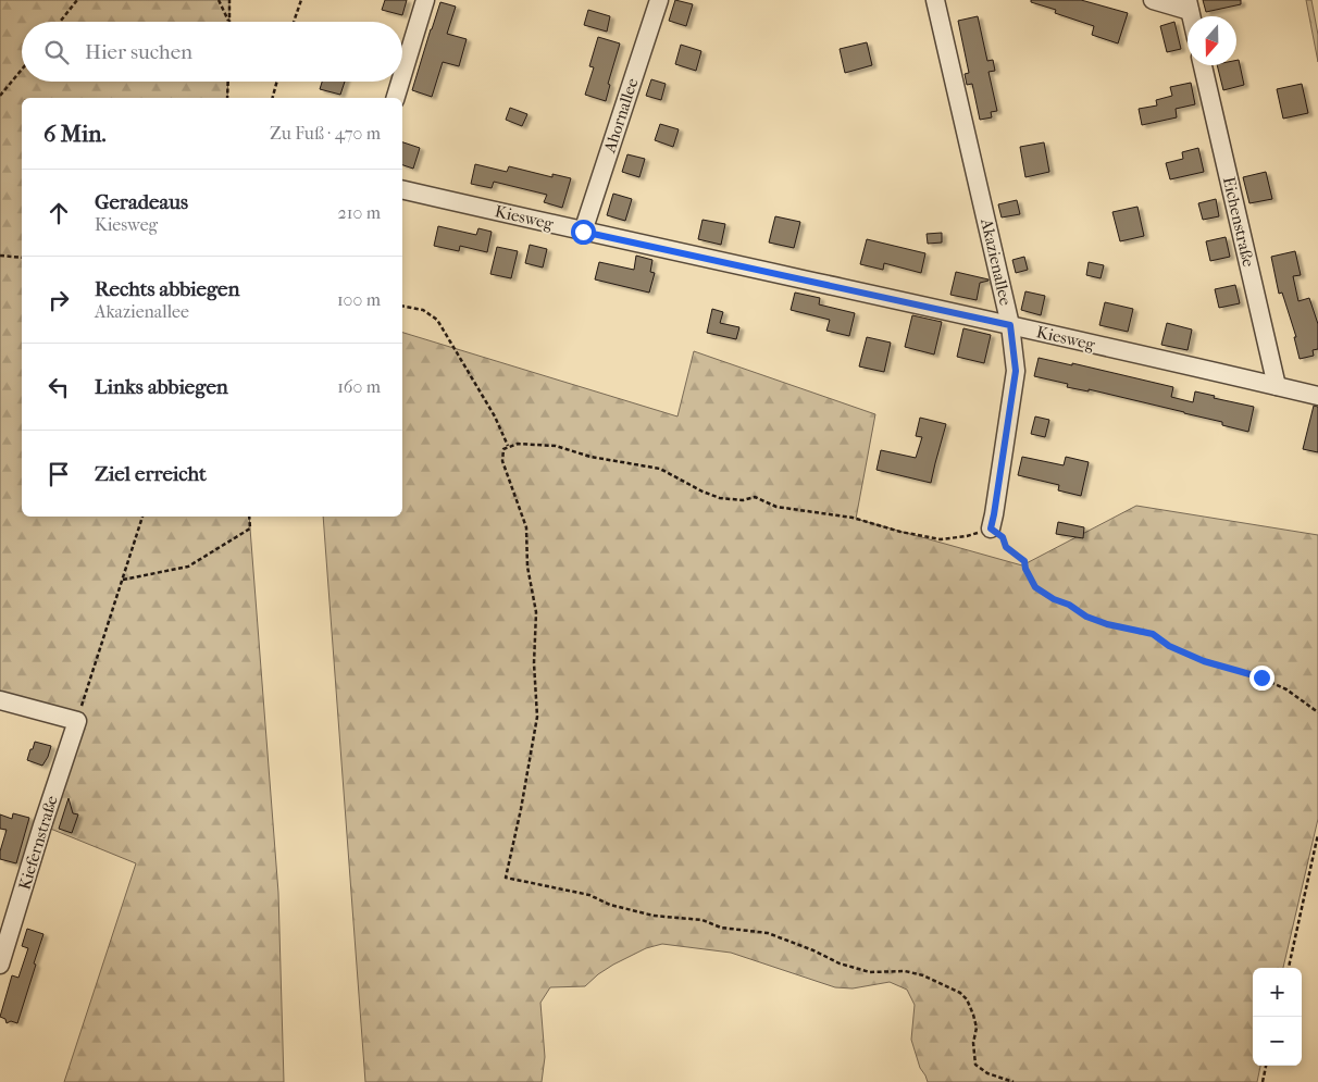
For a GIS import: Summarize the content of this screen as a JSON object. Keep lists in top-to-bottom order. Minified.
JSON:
{"streets":{"street":["Ahornallee","Kiesweg","Eichenstraße","Akazienallee","Kiefernstraße"]},"crossings":[["Ahornallee","Kiesweg"],["Kiesweg","Eichenstraße"],["Kiesweg","Akazienallee"]],"north":"bottom","page":{"search":"Hier suchen","heading":["6 Min.","Zu Fuß · 470 m"],"list":[["Geradeaus","Kiesweg","210 m"],["Rechts abbiegen","Akazienallee","100 m"],["Links abbiegen","160 m"],"Ziel erreicht"],"map_buttons":["+","−"]}}
